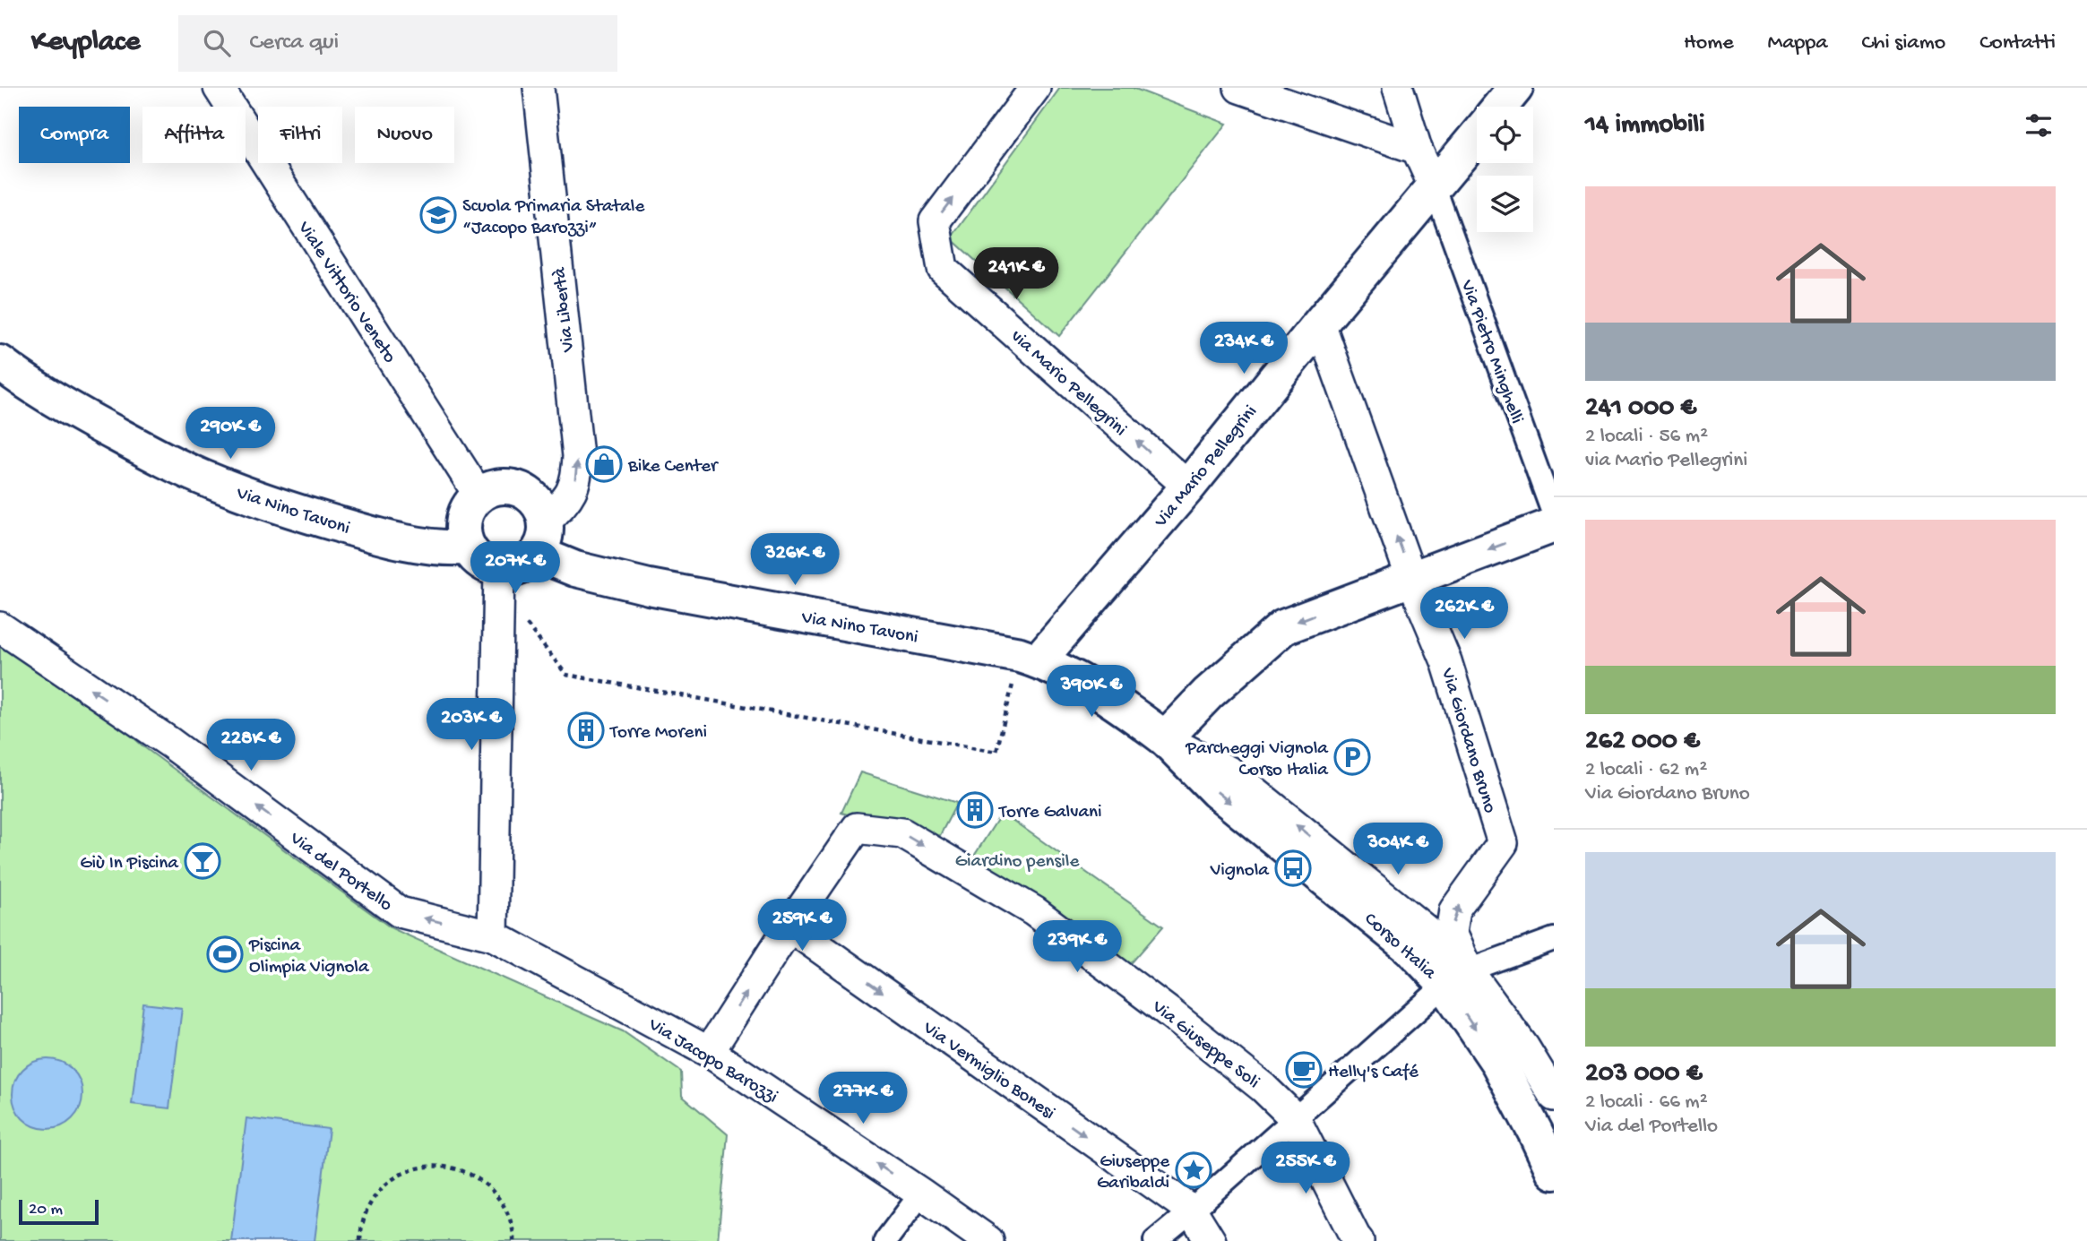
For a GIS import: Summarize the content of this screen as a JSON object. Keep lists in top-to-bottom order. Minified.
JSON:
{"streets":{"main road":["Via Mario Pellegrini","Via Nino Tavoni","Corso Italia"],"street":["Viale Vittorio Veneto","Via Libertà","Via Pietro Minghelli","via Mario Pellegrini","Via Giordano Bruno","Via del Portello","Via Giuseppe Soli","Via Jacopo Barozzi","Via Vermiglio Bonesi"]},"crossings":[["Viale Vittorio Veneto","Via Libertà"],["Viale Vittorio Veneto","Via Nino Tavoni"],["Via Libertà","Via Nino Tavoni"],["Via Pietro Minghelli","Via Mario Pellegrini"],["via Mario Pellegrini","Via Mario Pellegrini"],["Via Mario Pellegrini","Via Nino Tavoni"],["Via Mario Pellegrini","Via Giordano Bruno"],["Via Mario Pellegrini","Corso Italia"],["Via Nino Tavoni","Corso Italia"],["Via Giordano Bruno","Corso Italia"],["Via del Portello","Via Jacopo Barozzi"],["Via Giuseppe Soli","Via Vermiglio Bonesi"]],"one_way":["Via Libertà","Via Giordano Bruno","Via del Portello","Via Giuseppe Soli","Via Jacopo Barozzi","Via Vermiglio Bonesi"],"parks":["Giardino pensile"],"places":{"school or university":["Scuola Primaria Statale “Jacopo Barozzi”"],"shop":["Bike Center"],"building":["Torre Moreni","Torre Galvani"],"parking":["Parcheggi Vignola Corso Italia"],"bar":["Giù In Piscina"],"bus stop":["Vignola"],"sports":["Piscina Olimpia Vignola"],"cafe":["Helly's Café"],"place":["Giuseppe Garibaldi"]},"scale_bar":"20 m","page":{"header":"Keyplace","search":"Cerca qui","nav":["Home","Mappa","Chi siamo","Contatti"],"heading":"14 immobili","chip":["Compra","Affitta","Filtri","Nuovo"],"list":[{"name":"241 000 €","note":"2 locali · 56 m² · via Mario Pellegrini"},{"name":"262 000 €","note":"2 locali · 62 m² · Via Giordano Bruno"},{"name":"203 000 €","note":"2 locali · 66 m² · Via del Portello"}],"price":["241K €","234K €","290K €","326K €","207K €","262K €","390K €","203K €","228K €","304K €","259K €","239K €","277K €","255K €"],"scale":"20 m"}}
